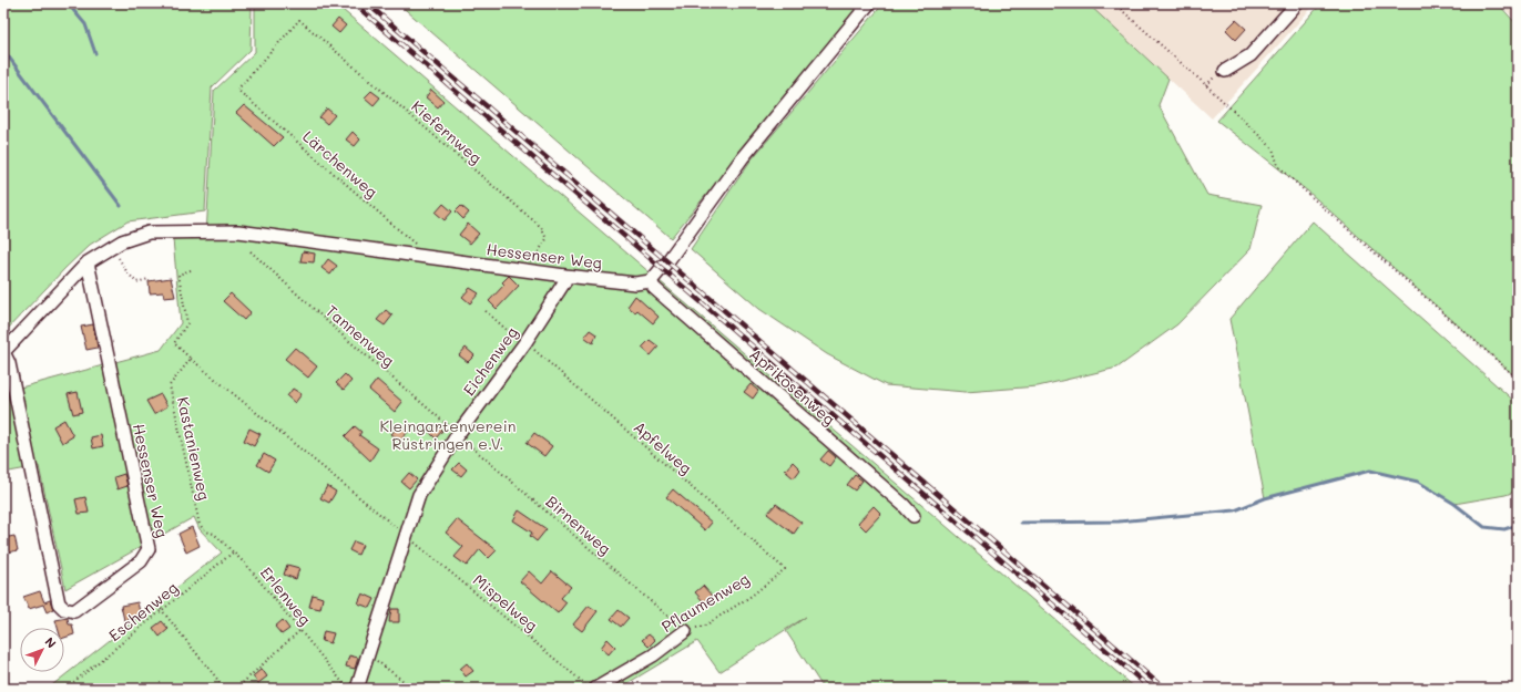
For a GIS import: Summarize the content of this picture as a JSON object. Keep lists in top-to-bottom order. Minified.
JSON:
{"streets":{"street":["Hessenser Weg","Eichenweg","Aprikosenweg","Pflaumenweg"],"path":["Kiefernweg","Lärchenweg","Tannenweg","Apfelweg","Kastanienweg","Birnenweg","Erlenweg","Mispelweg","Eschenweg"]},"crossings":[["Kiefernweg","Lärchenweg"],["Kiefernweg","Hessenser Weg"],["Lärchenweg","Hessenser Weg"],["Hessenser Weg","Eichenweg"],["Hessenser Weg","Aprikosenweg"],["Tannenweg","Eichenweg"],["Tannenweg","Birnenweg"],["Eichenweg","Apfelweg"],["Eichenweg","Birnenweg"],["Eichenweg","Mispelweg"],["Apfelweg","Pflaumenweg"],["Kastanienweg","Erlenweg"],["Birnenweg","Pflaumenweg"],["Erlenweg","Eschenweg"]],"parks":["Kleingartenverein Rüstringen e.V."],"north":"top right"}
